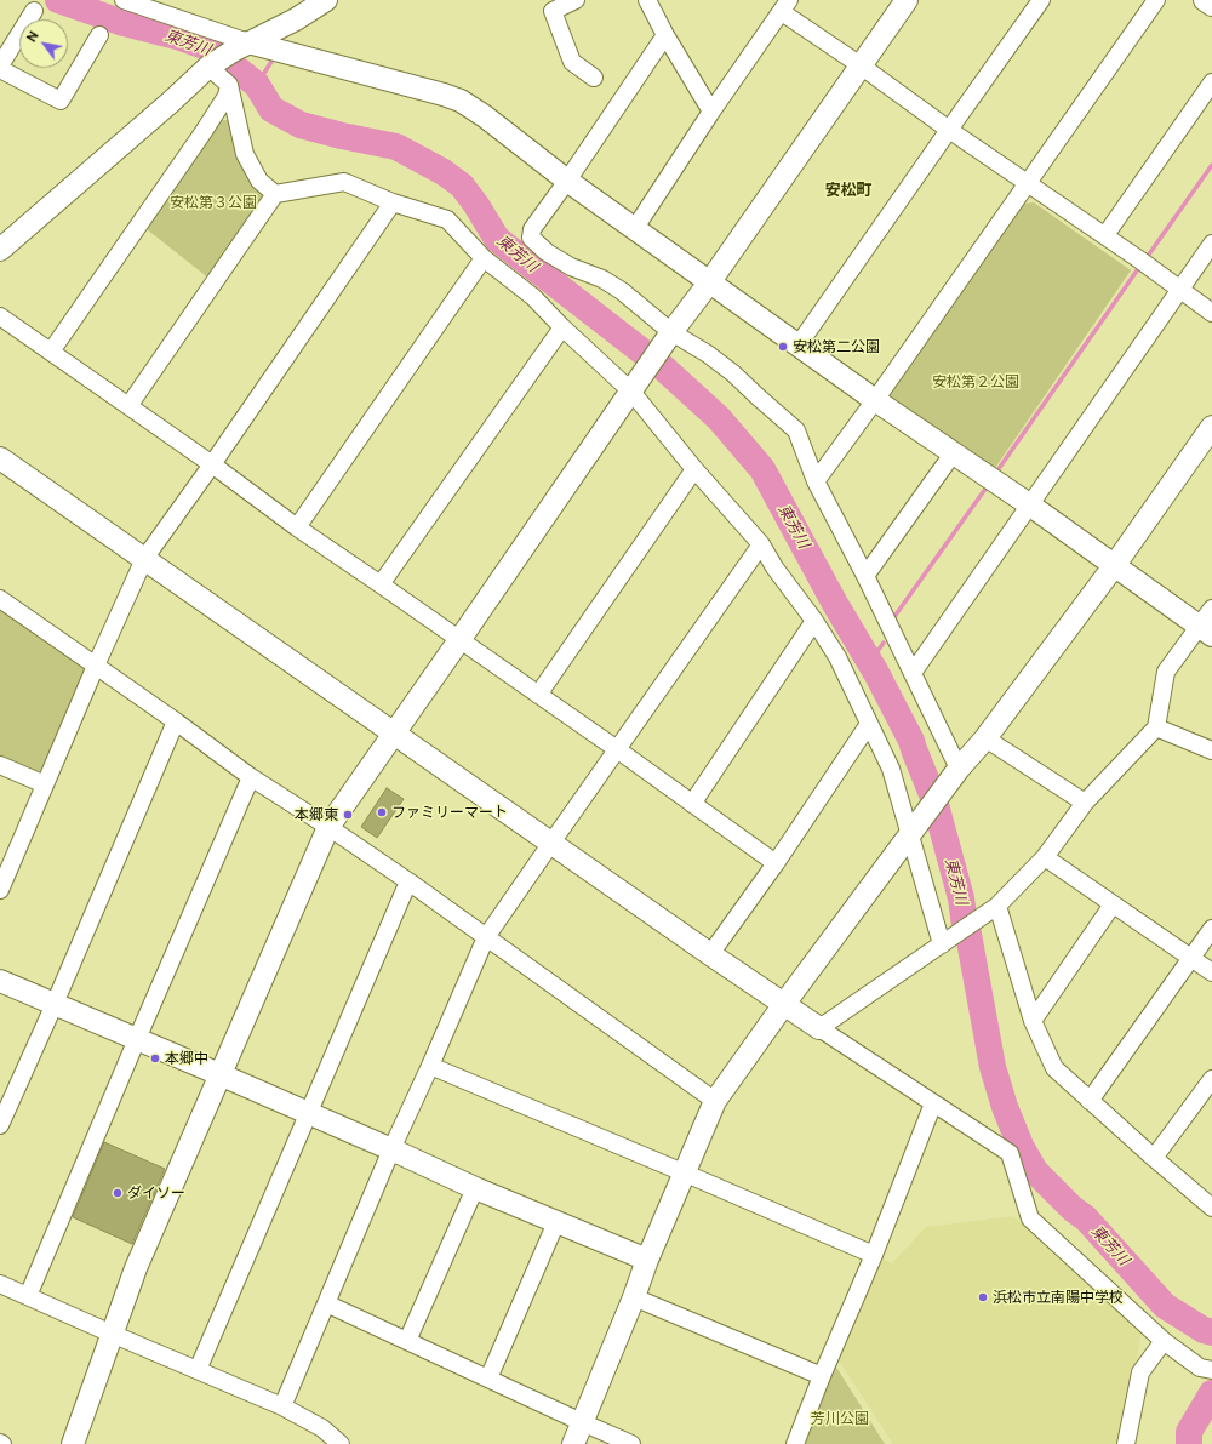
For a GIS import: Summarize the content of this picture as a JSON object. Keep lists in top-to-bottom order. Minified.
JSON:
{"districts":["安松町"],"water":["東芳川"],"parks":["安松第３公園","安松第２公園","芳川公園"],"places":["安松第二公園","ファミリーマート","本郷東","本郷中","ダイソー","浜松市立南陽中学校"],"north":"top left"}
